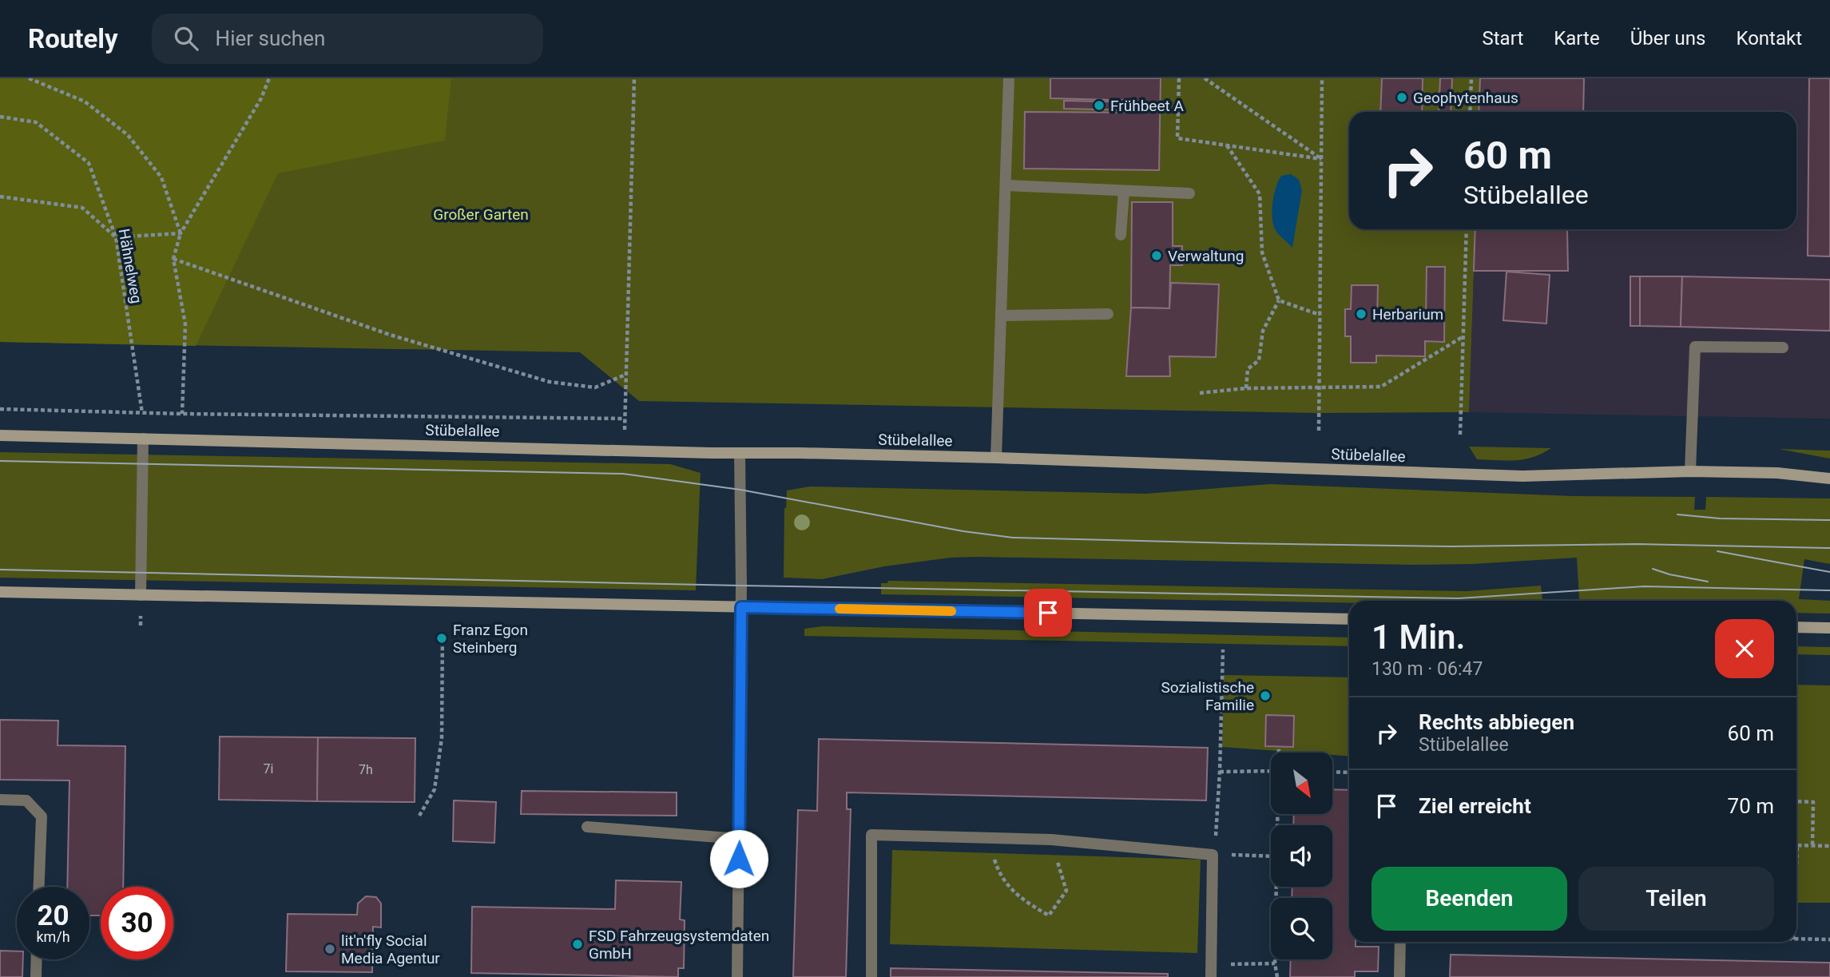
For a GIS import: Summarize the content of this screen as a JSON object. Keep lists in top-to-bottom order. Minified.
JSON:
{"streets":{"main road":["Stübelallee"],"path":["Hähnelweg"]},"parks":["Großer Garten"],"places":["Geophytenhaus","Frühbeet A","Verwaltung","Herbarium","Franz Egon Steinberg","Sozialistische Familie","FSD Fahrzeugsystemdaten GmbH","lit'n'fly Social Media Agentur"],"house_numbers":["7i","7h"],"north":"bottom right","page":{"header":"Routely","search":"Hier suchen","nav":["Start","Karte","Über uns","Kontakt"],"turn":["60 m","Stübelallee"],"heading":["1 Min.","130 m · 06:47"],"list":[{"name":"Rechts abbiegen","note":"Stübelallee","value":"60 m"},{"name":"Ziel erreicht","value":"70 m"}],"buttons":["Beenden","Teilen"],"speed":"20 km/h","limit":"30"}}
